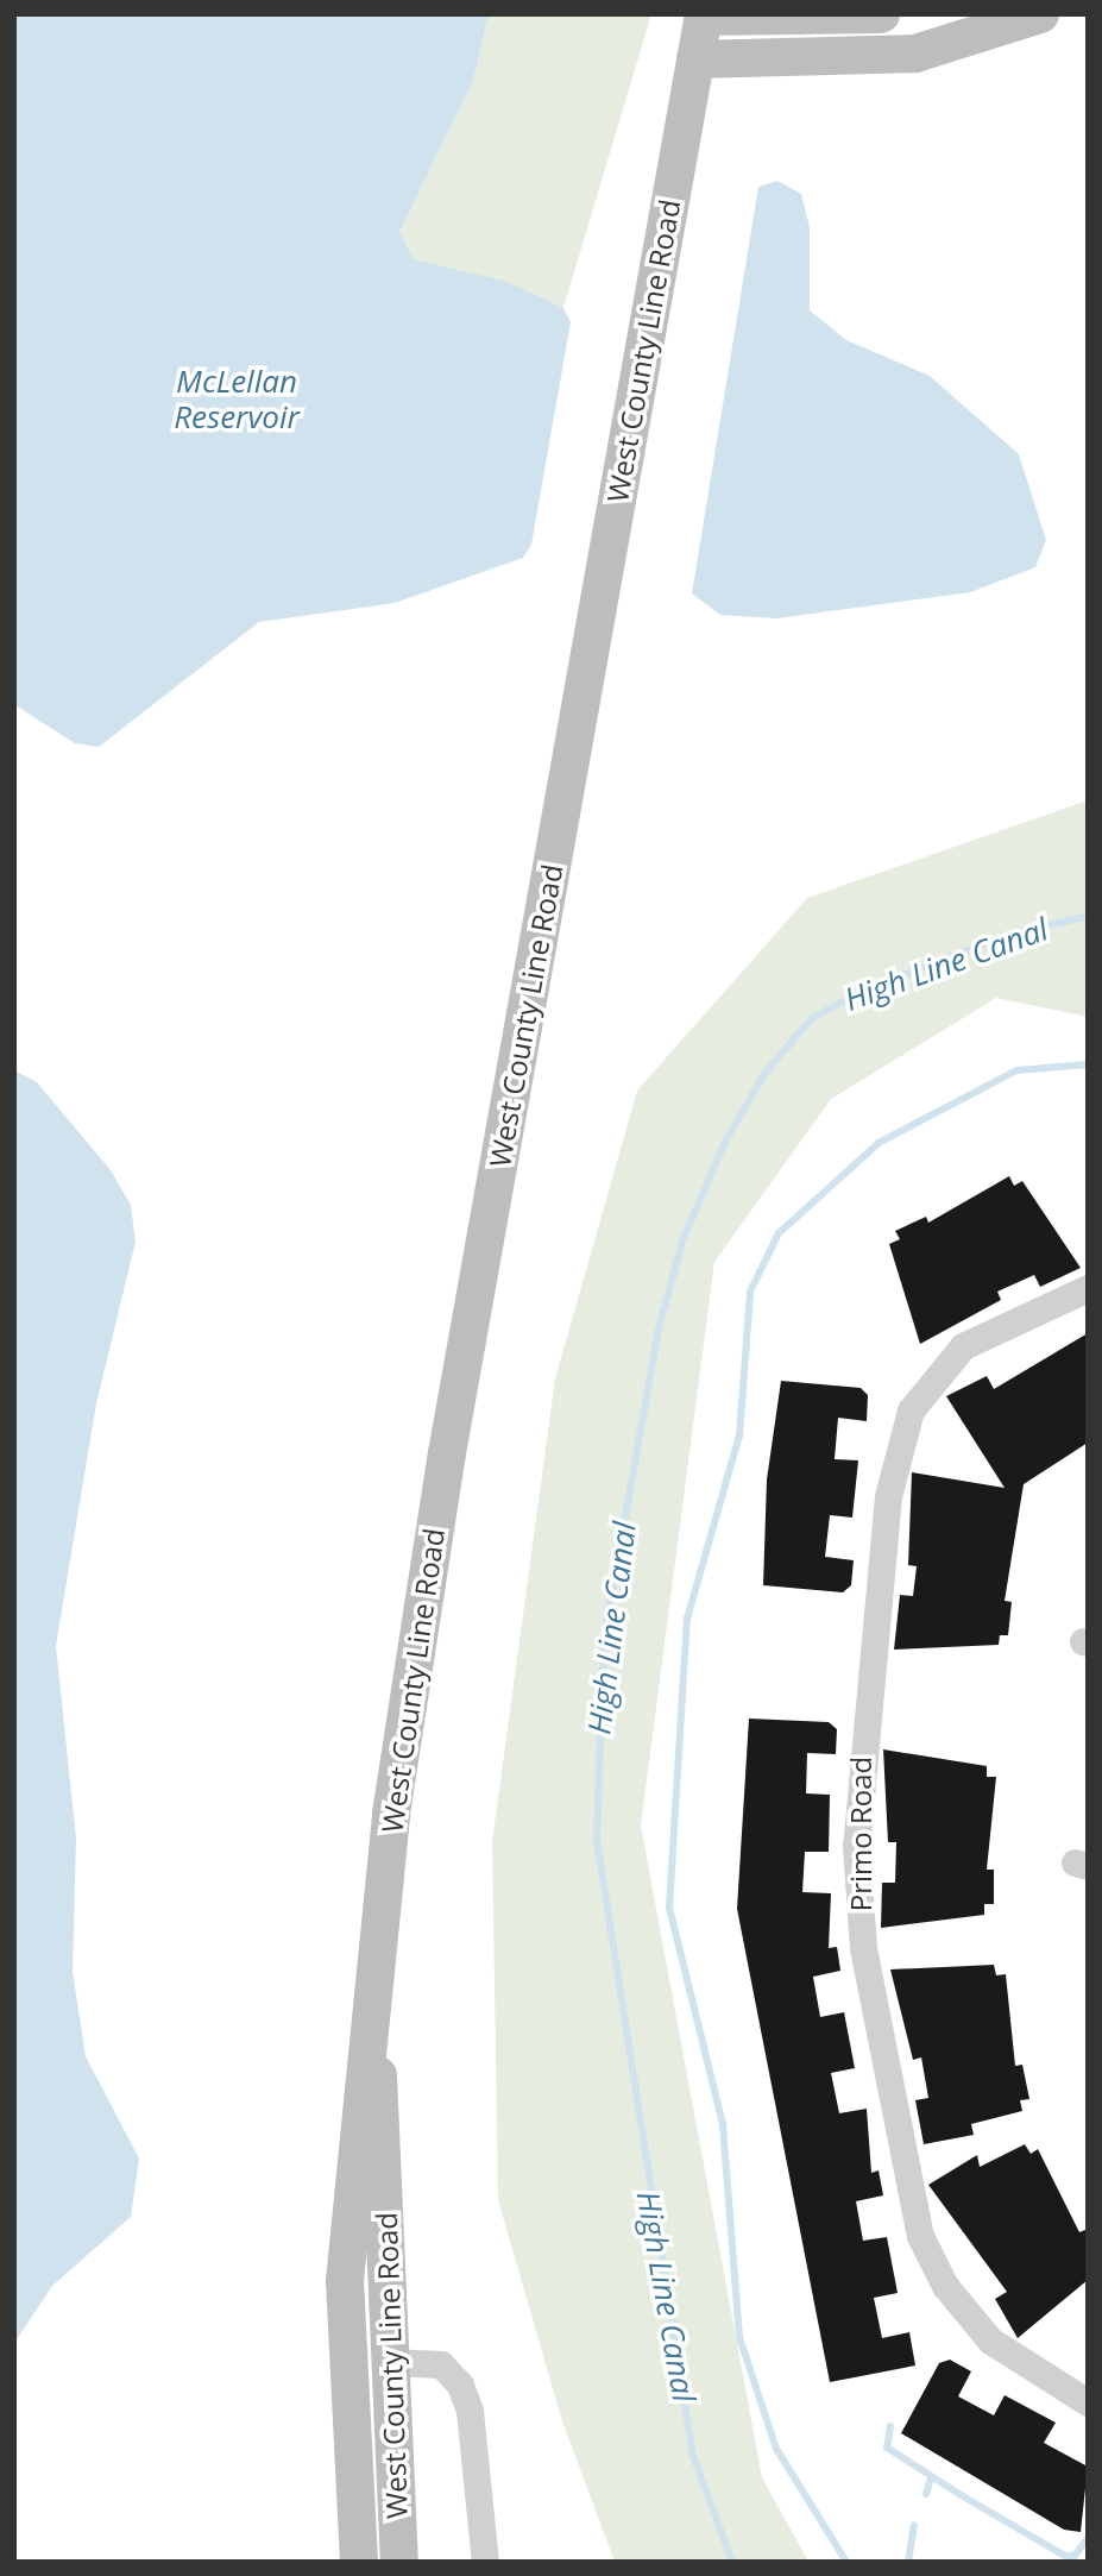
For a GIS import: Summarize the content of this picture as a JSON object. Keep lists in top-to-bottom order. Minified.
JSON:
{"streets":{"main road":["West County Line Road"],"street":["Primo Road"]},"water":["McLellan Reservoir","High Line Canal"]}
